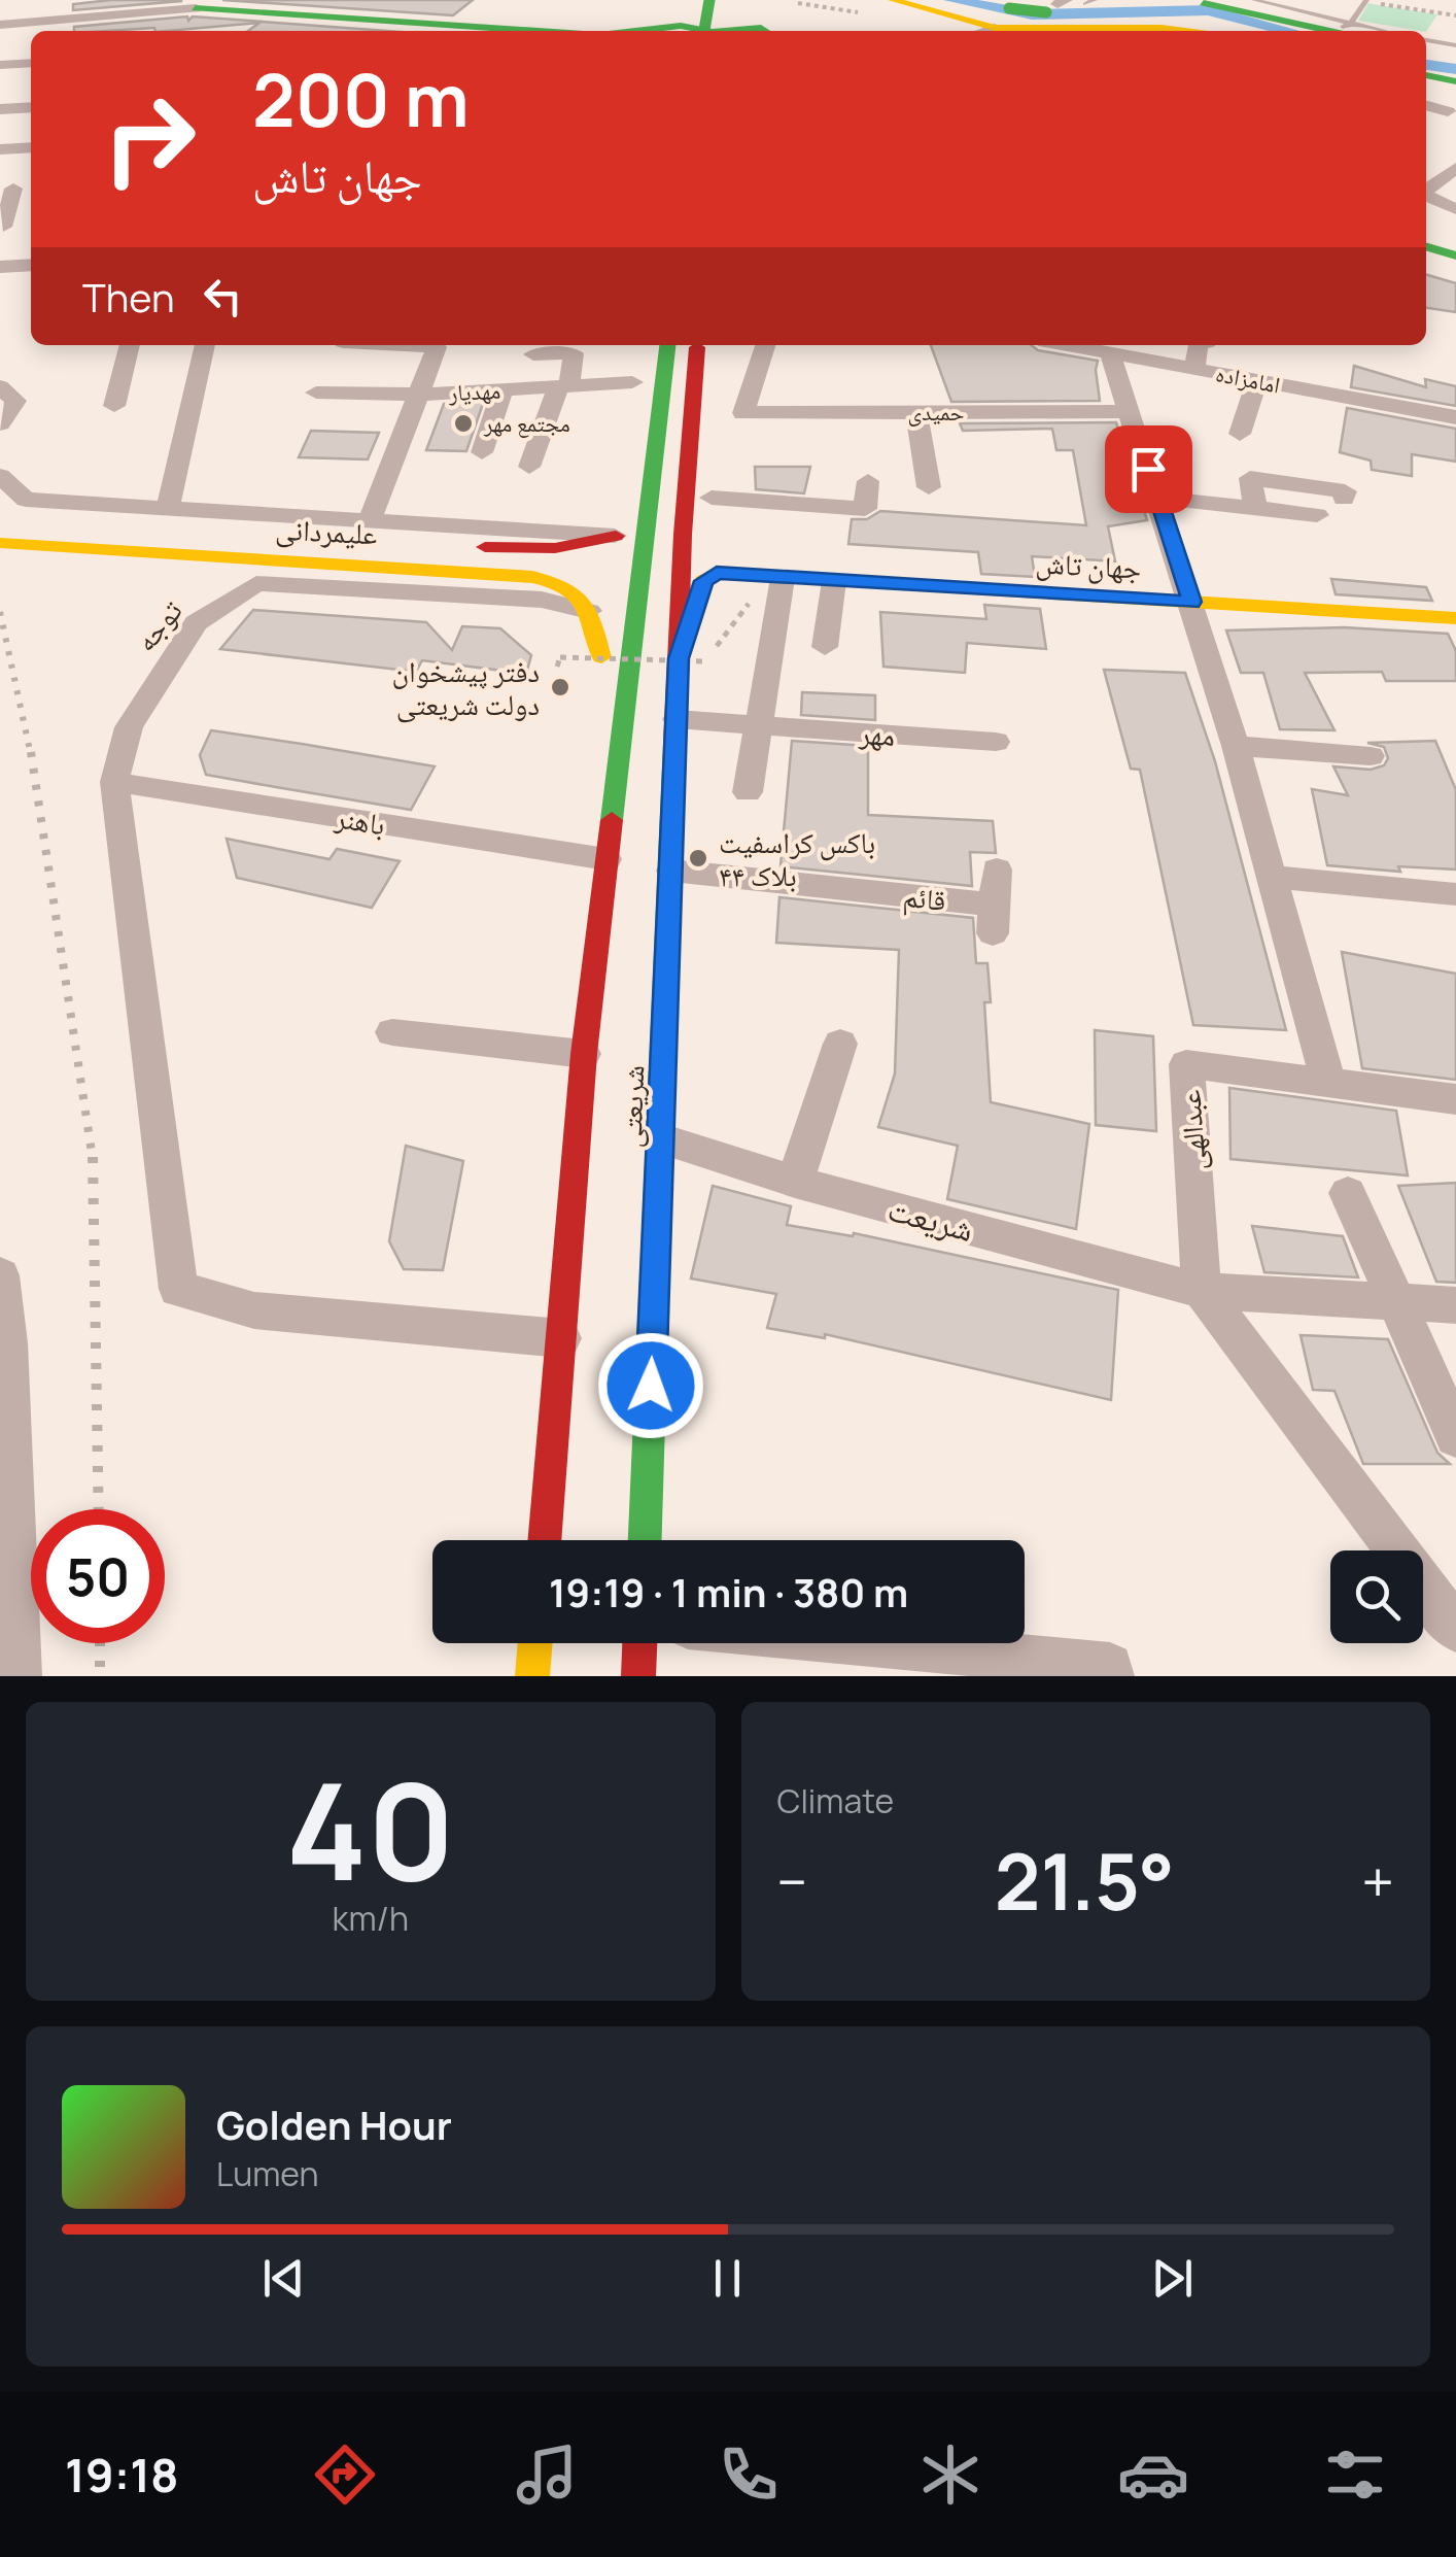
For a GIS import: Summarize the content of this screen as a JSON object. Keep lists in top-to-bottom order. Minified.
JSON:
{"streets":{"main road":["علیمردانی","جهان تاش","شریعتی"],"street":["امامزاده","مهدیار","حمیدی","توجه","مهر","باهنر","قائم","عبدالهی","شریعت"]},"crossings":[["علیمردانی","توجه"],["جهان تاش","شریعتی"],["توجه","باهنر"],["مهر","شریعتی"],["باهنر","شریعتی"],["قائم","شریعتی"],["شریعتی","شریعت"],["عبدالهی","شریعت"]],"places":["مجتمع مهر","دفتر پیشخوان دولت شریعتی","باکس کراسفیت بلاک ۴۴"],"page":{"turn":["200 m","جهان تاش"],"then":"Then","limit":"50","trip":"19:19 · 1 min · 380 m","tile":[["40","km/h"],"Climate"],"heat":["−","21.5°","+"],"song":["Golden Hour","Lumen"],"tabs":"19:18"}}
